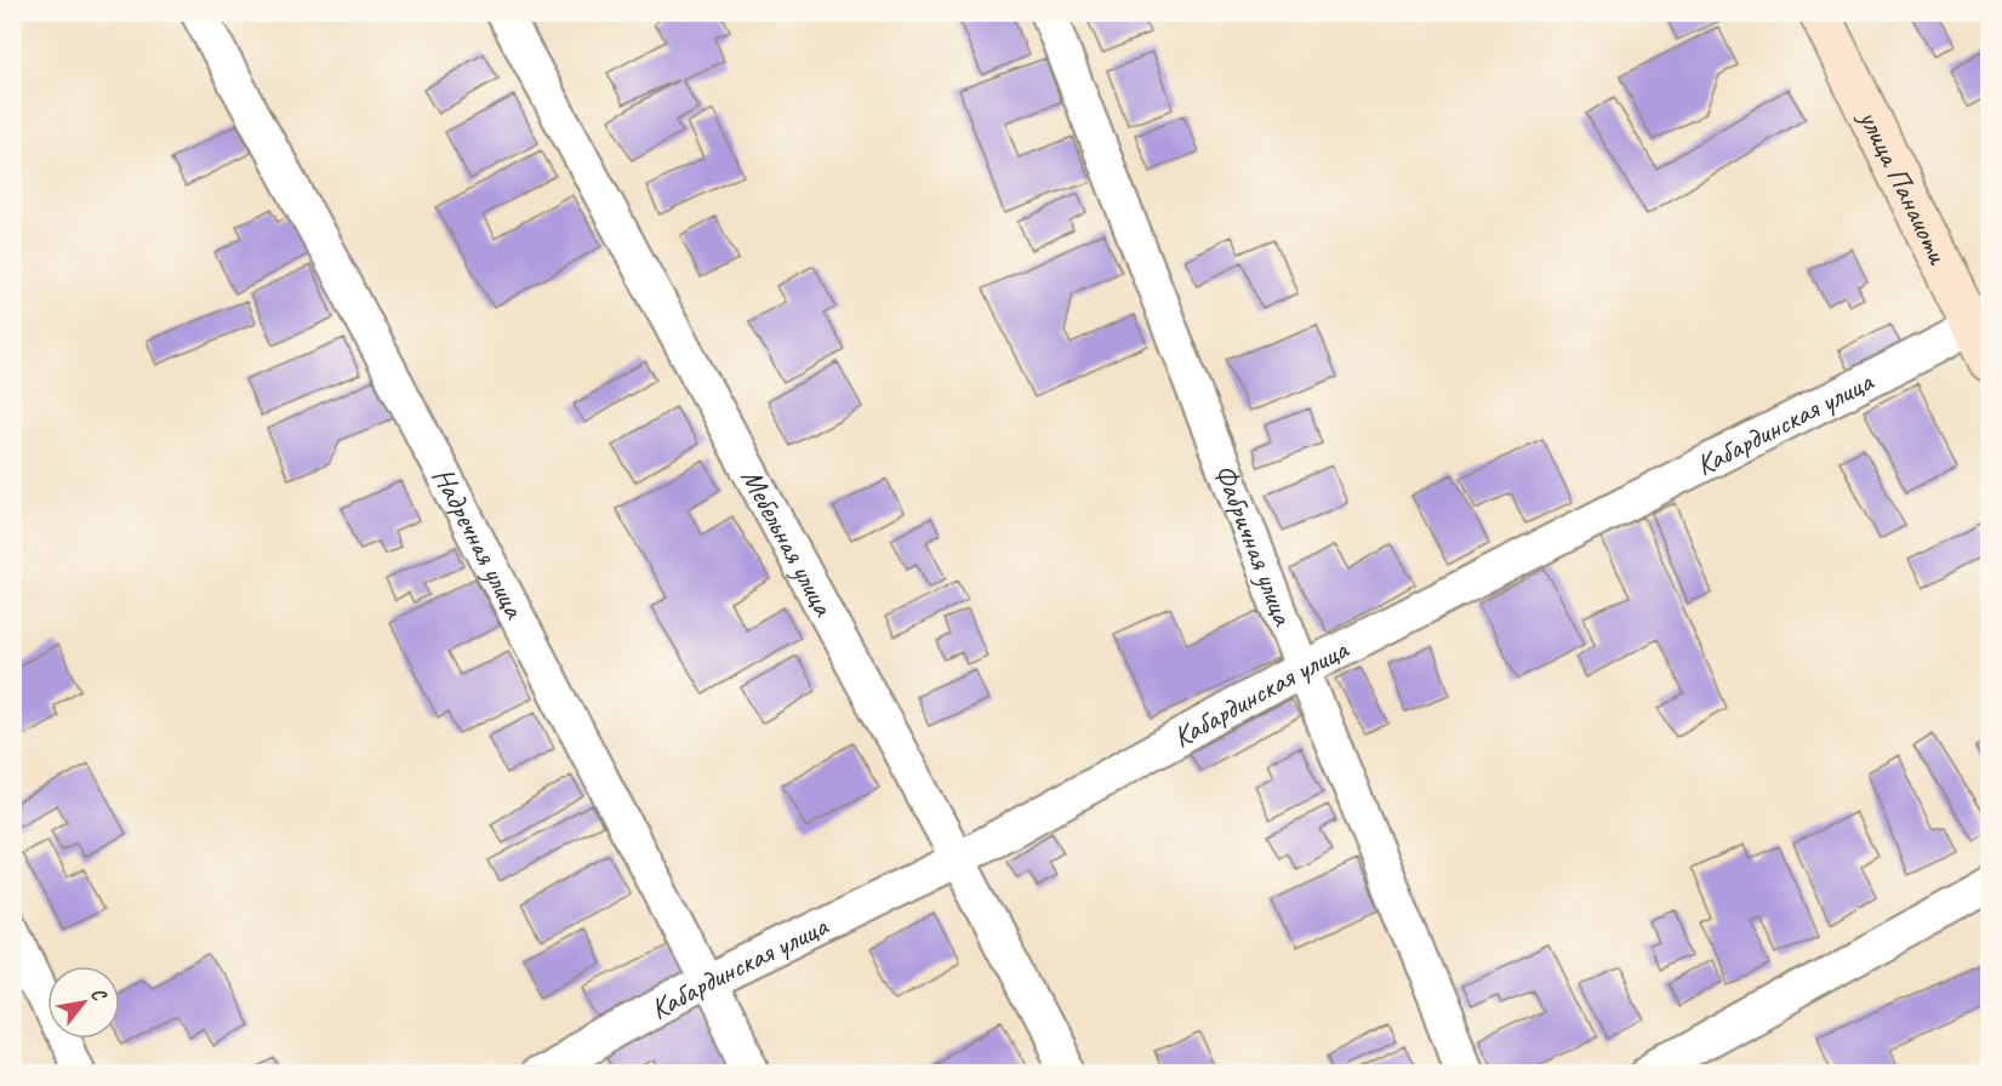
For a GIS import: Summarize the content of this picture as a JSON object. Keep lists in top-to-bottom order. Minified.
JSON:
{"streets":{"street":["улица Панаиоти","Кабардинская улица","Надречная улица","Мебельная улица","Фабричная улица"]},"crossings":[["улица Панаиоти","Кабардинская улица"],["Кабардинская улица","Надречная улица"],["Кабардинская улица","Мебельная улица"],["Кабардинская улица","Фабричная улица"]],"north":"top right"}
